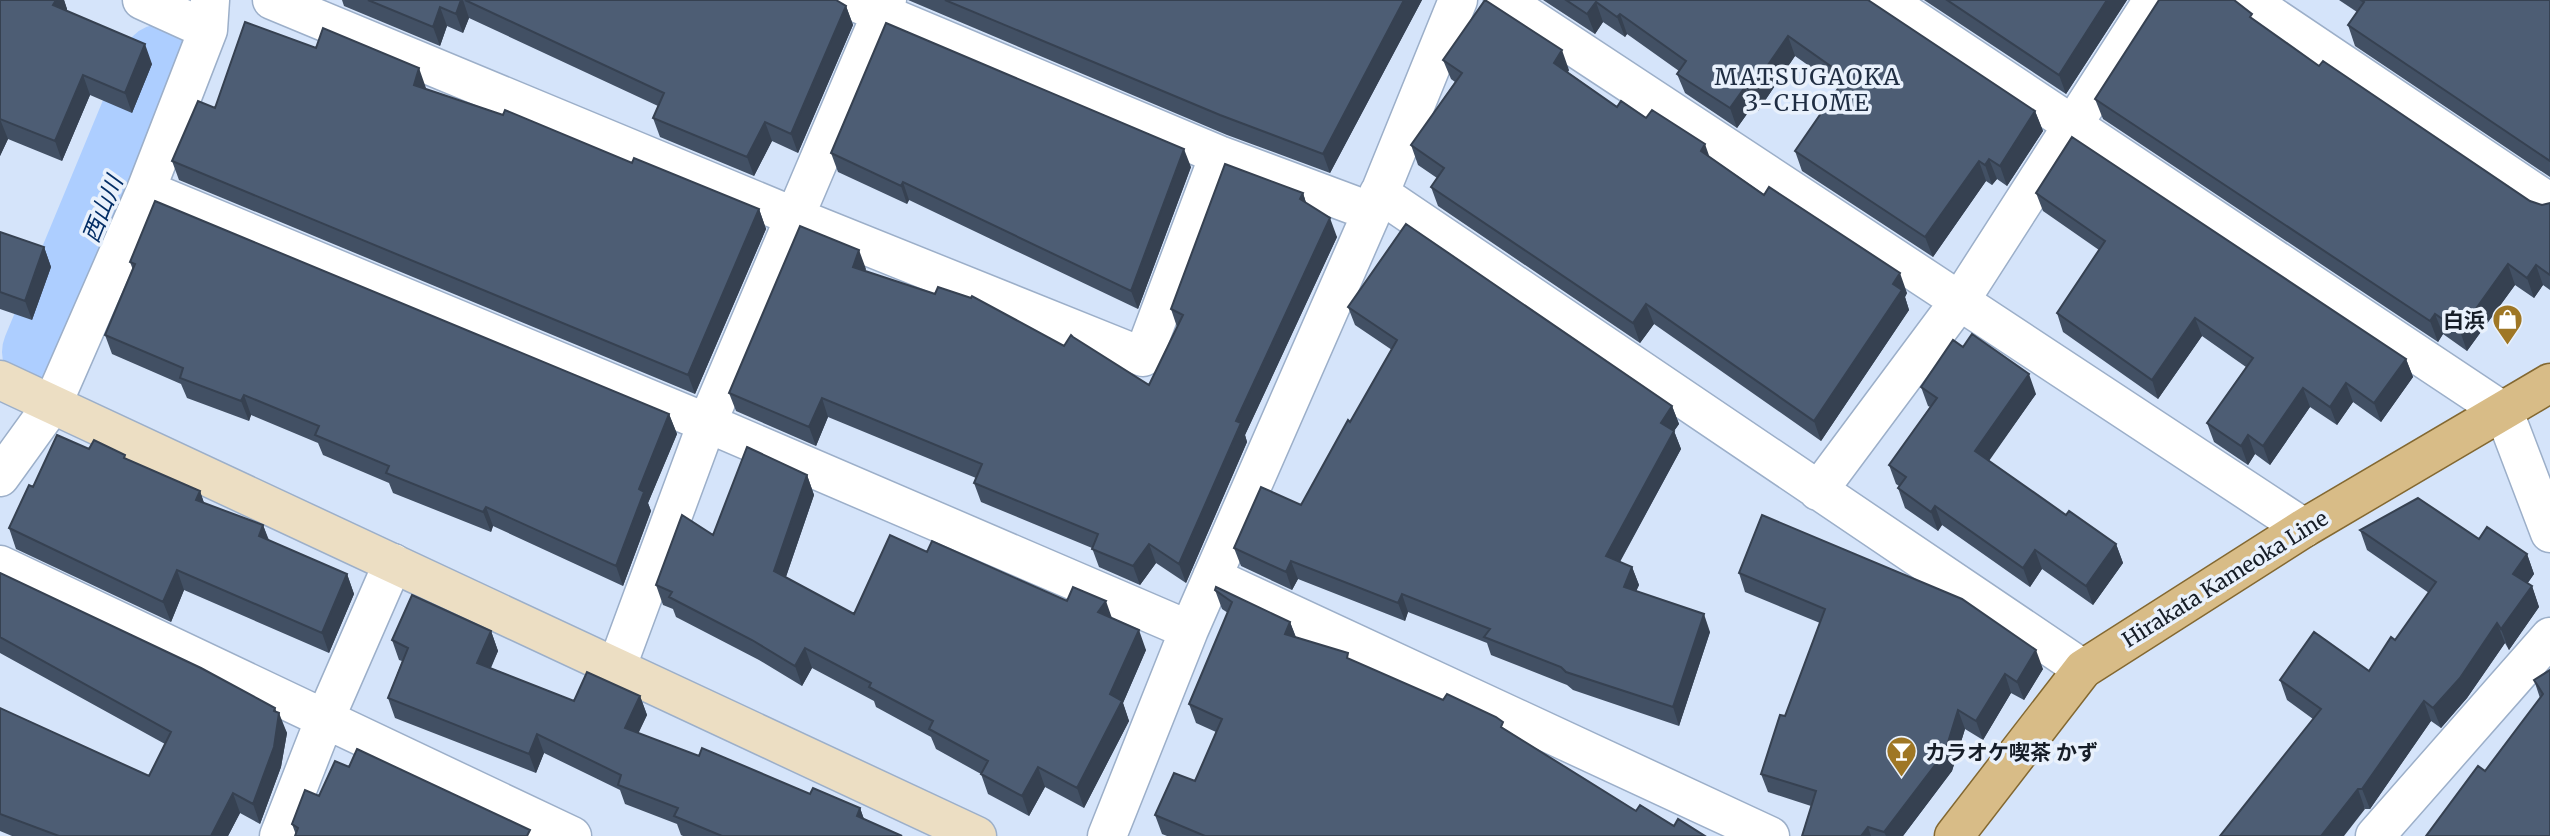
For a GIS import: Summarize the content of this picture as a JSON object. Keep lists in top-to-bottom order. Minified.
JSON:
{"streets":{"main road":["Hirakata Kameoka Line"]},"districts":["MATSUGAOKA 3-CHOME"],"water":["西山川"],"places":{"shop":["白浜"],"bar":["カラオケ喫茶 かず"]}}
